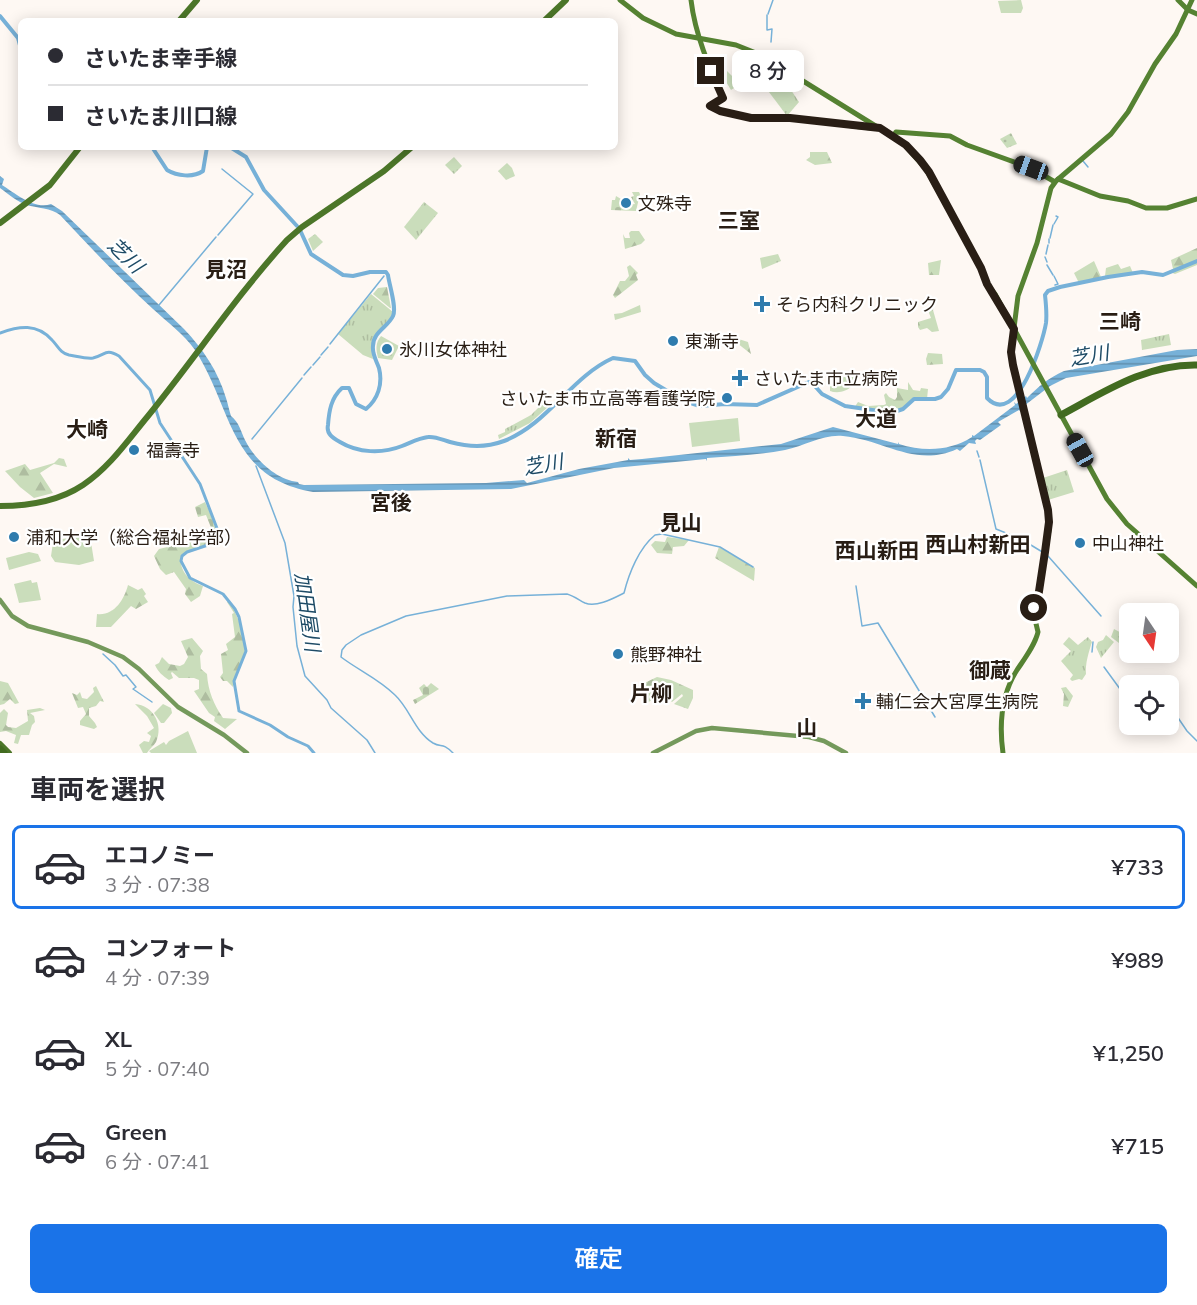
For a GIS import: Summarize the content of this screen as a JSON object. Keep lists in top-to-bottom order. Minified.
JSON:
{"districts":["三室","見沼","三崎","大道","大崎","新宿","宮後","見山","西山村新田","西山新田","御蔵","片柳","山"],"water":["芝川","加田屋川"],"places":{"other":["文殊寺","東漸寺","氷川女体神社","さいたま市立高等看護学院","福壽寺","浦和大学（総合福祉学部）","中山神社","熊野神社"],"health":["そら内科クリニック","さいたま市立病院","輔仁会大宮厚生病院"]},"north":"bottom","page":{"banner":["さいたま幸手線","さいたま川口線"],"bubble":"8 分","heading":"車両を選択","list":[{"name":"エコノミー","note":"3 分 · 07:38","value":"¥733"},{"name":"コンフォート","note":"4 分 · 07:39","value":"¥989"},{"name":"XL","note":"5 分 · 07:40","value":"¥1,250"},{"name":"Green","note":"6 分 · 07:41","value":"¥715"}],"buttons":"確定"}}
